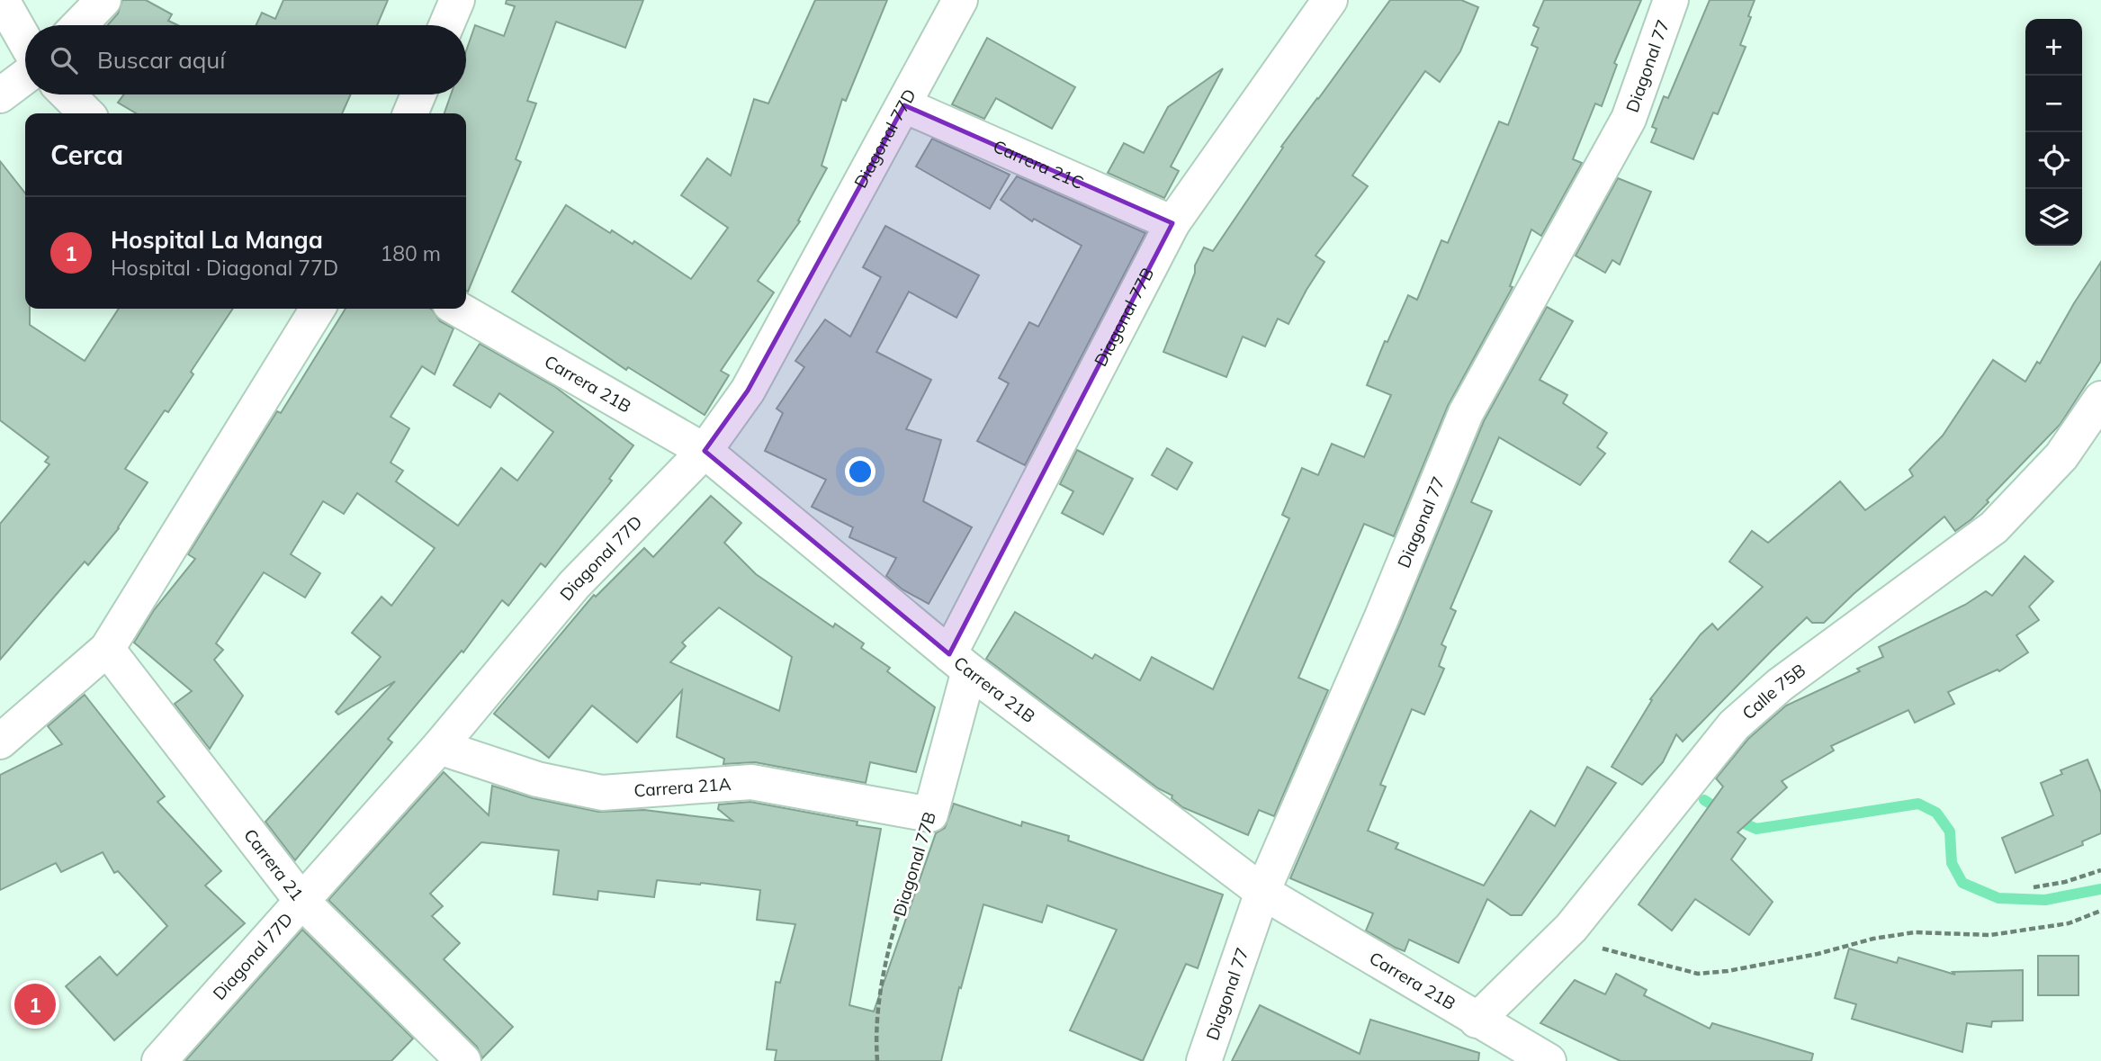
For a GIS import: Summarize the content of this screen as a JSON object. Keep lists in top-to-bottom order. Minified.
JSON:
{"streets":{"street":["Diagonal 77","Diagonal 77D","Carrera 21C","Diagonal 77B","Carrera 21B","Calle 75B","Carrera 21A","Carrera 21"]},"crossings":[["Diagonal 77","Carrera 21B"],["Diagonal 77D","Carrera 21C"],["Diagonal 77D","Carrera 21B"],["Diagonal 77D","Carrera 21A"],["Diagonal 77D","Carrera 21"],["Carrera 21C","Diagonal 77B"],["Diagonal 77B","Carrera 21B"],["Diagonal 77B","Carrera 21A"],["Carrera 21B","Calle 75B"]],"page":{"map_buttons":["+","−"],"search":"Buscar aquí","heading":"Cerca","list":[{"mark":"1","name":"Hospital La Manga","note":"Hospital · Diagonal 77D","value":"180 m"}],"pins":"1"}}
